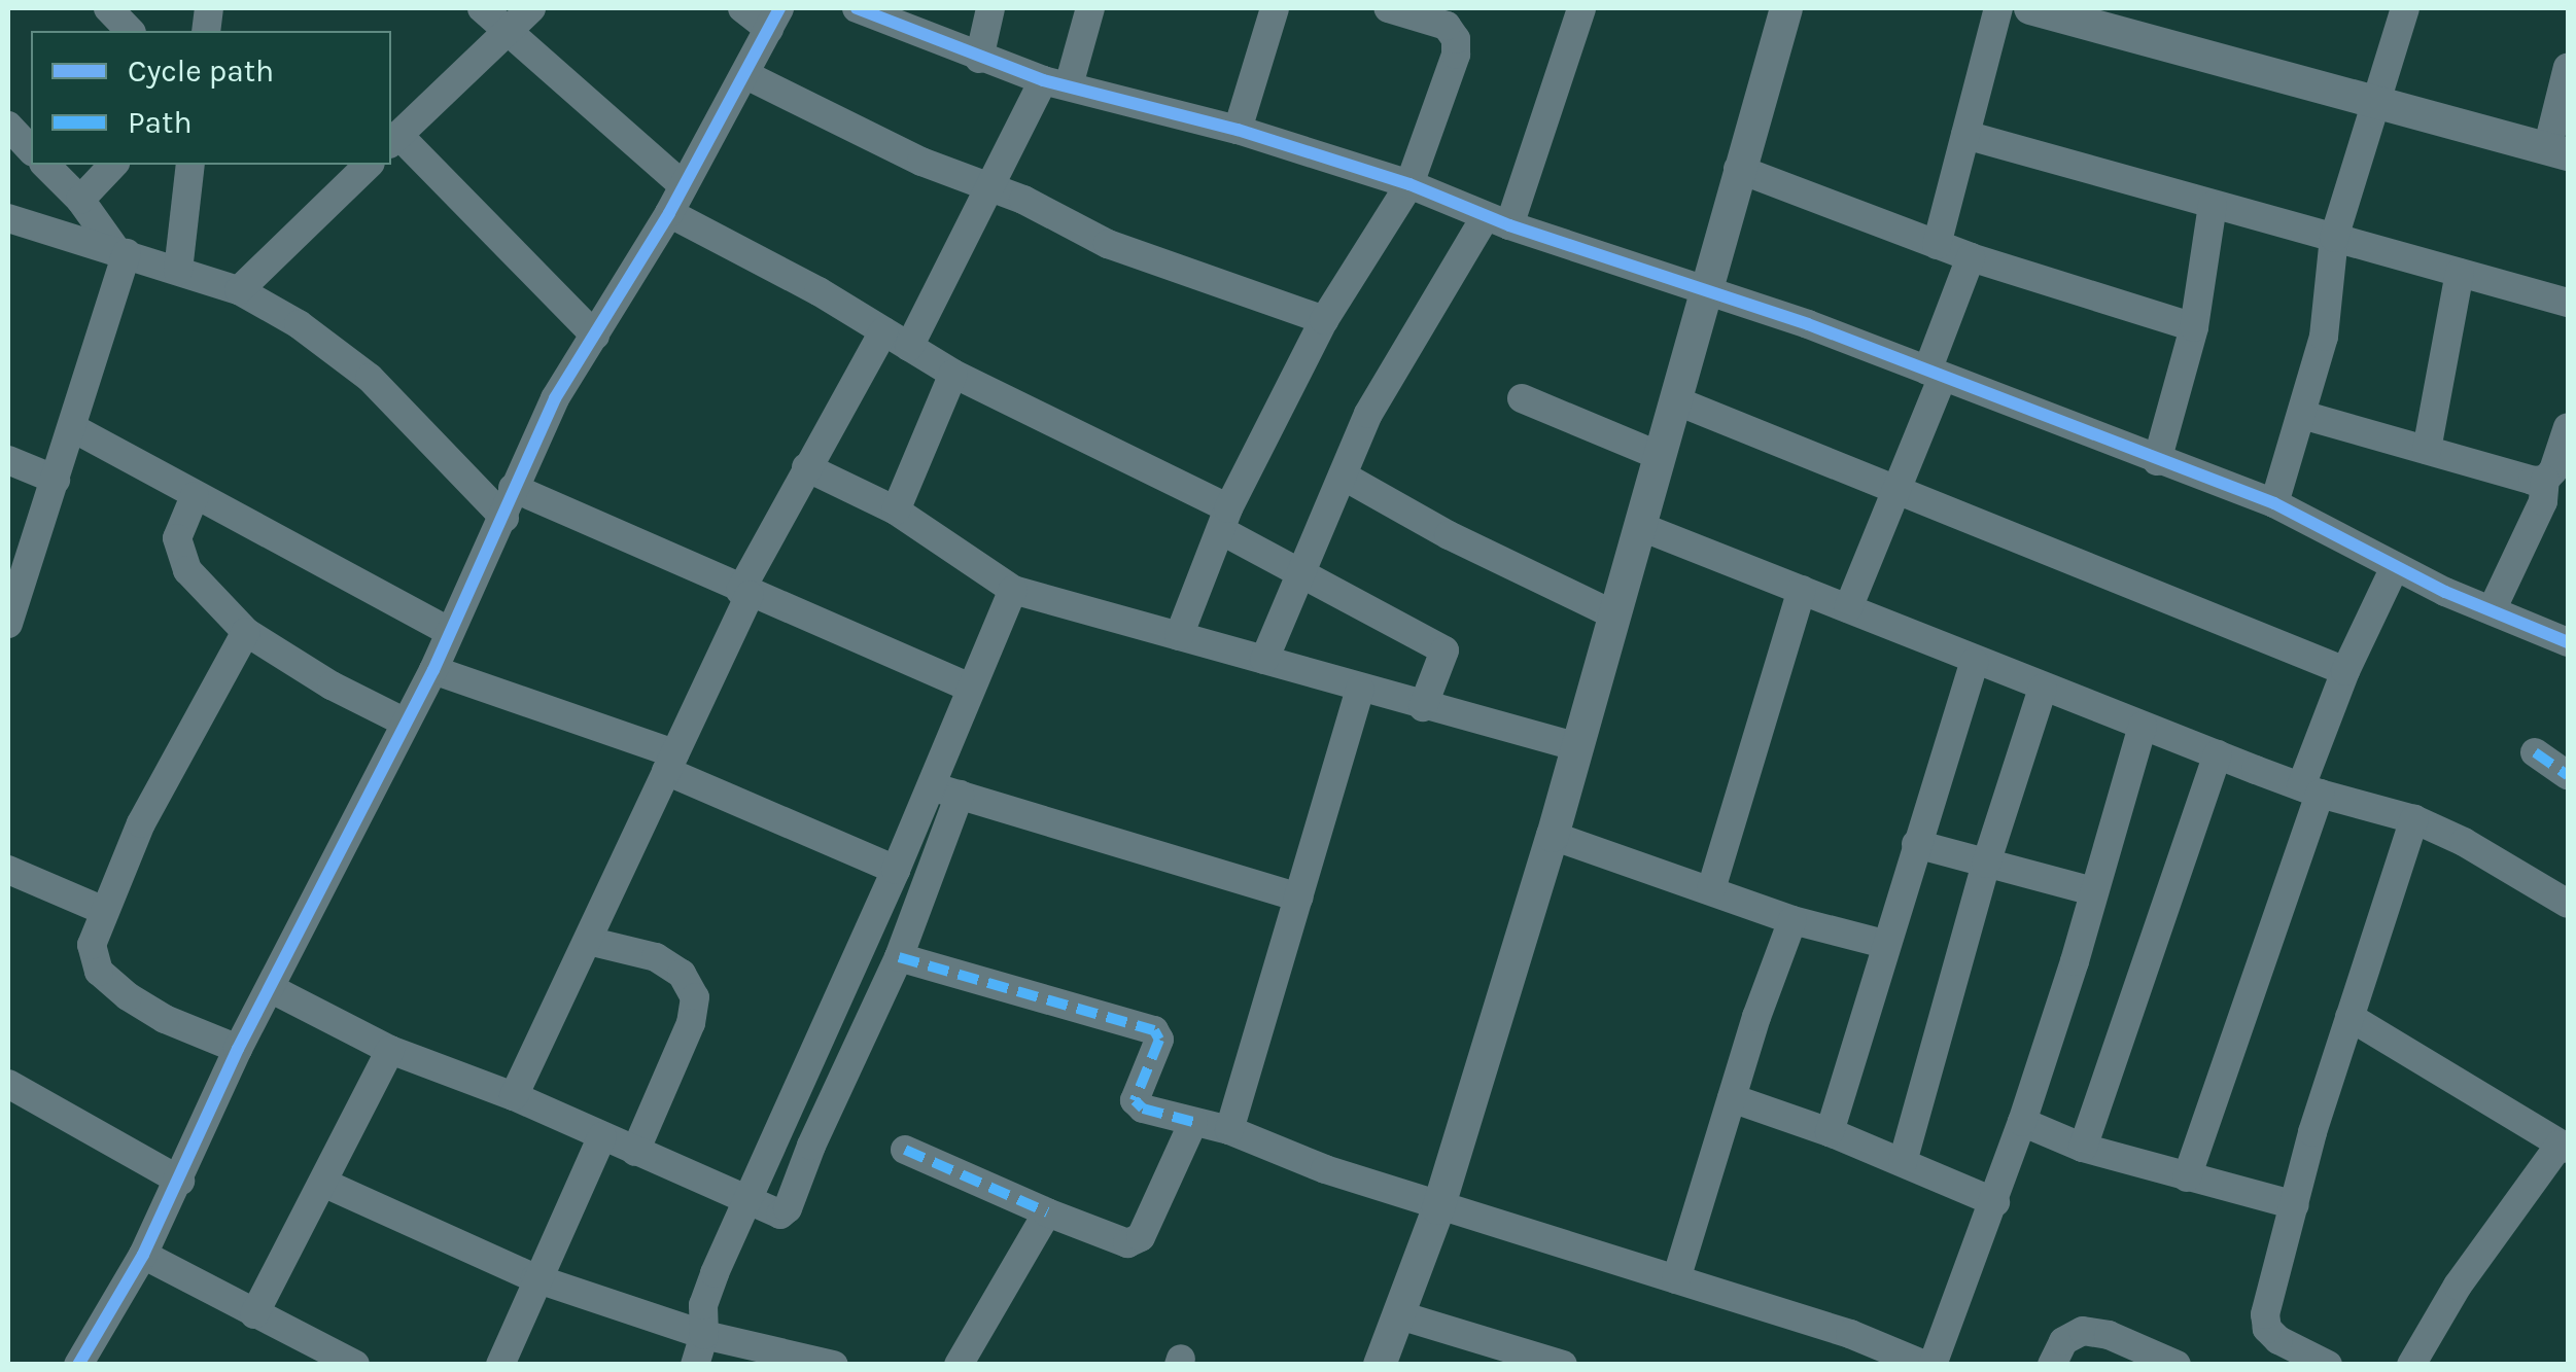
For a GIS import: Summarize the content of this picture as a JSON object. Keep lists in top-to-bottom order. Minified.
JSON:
{"legend":["Cycle path","Path"]}
